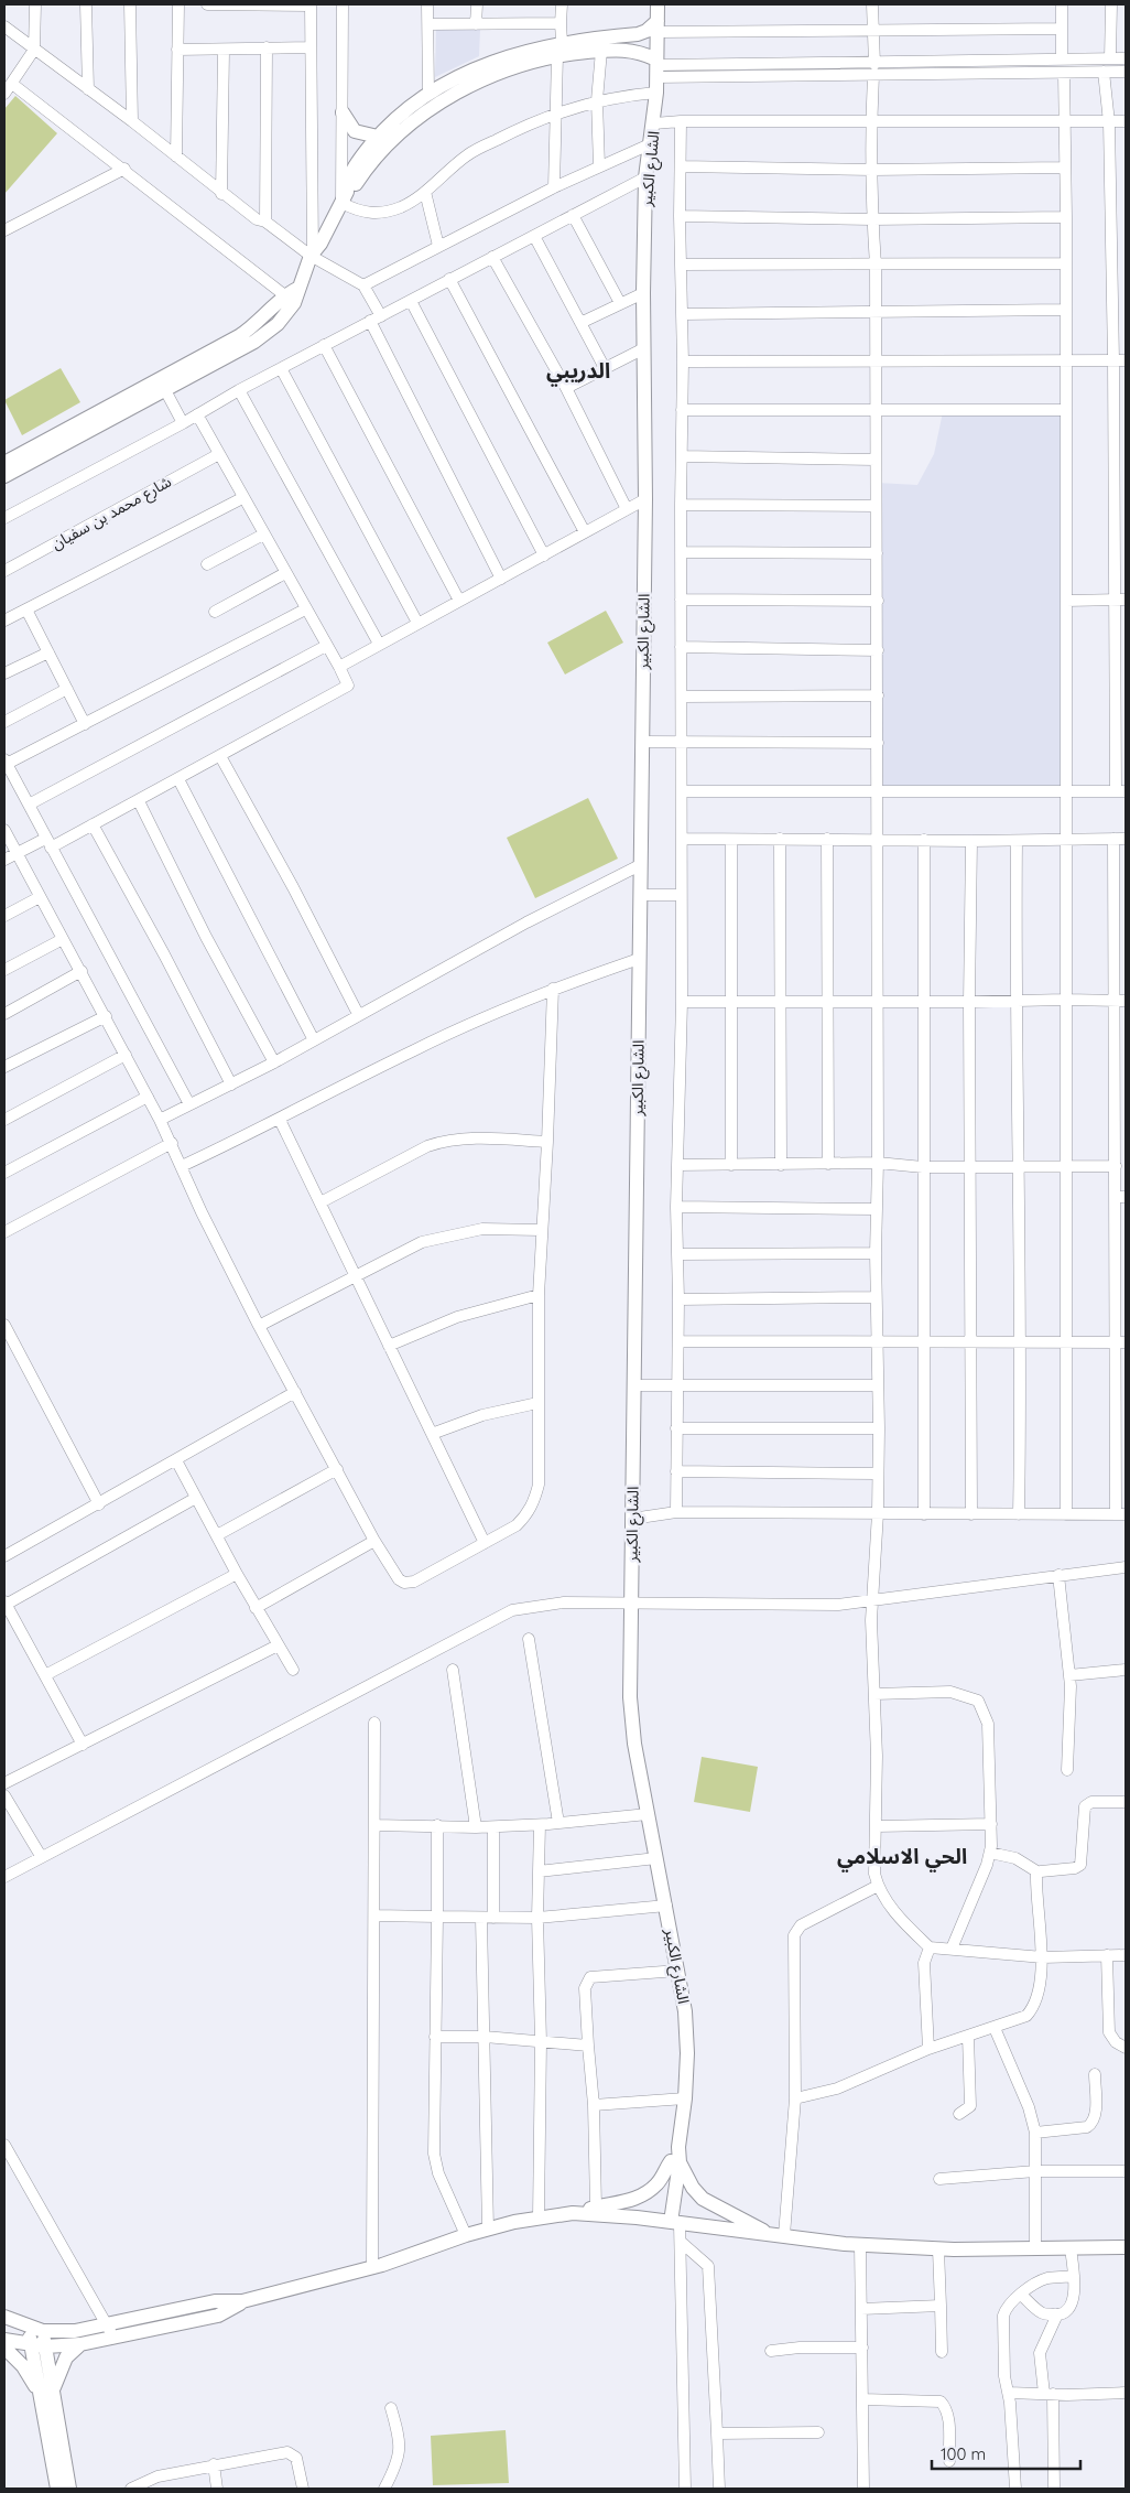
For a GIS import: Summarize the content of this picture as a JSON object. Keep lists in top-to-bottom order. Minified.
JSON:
{"streets":{"street":["الشارع الكبير","شارع محمد بن سفيان"]},"districts":["الدريبي","الحي الاسلامي"],"scale_bar":"100 m"}
